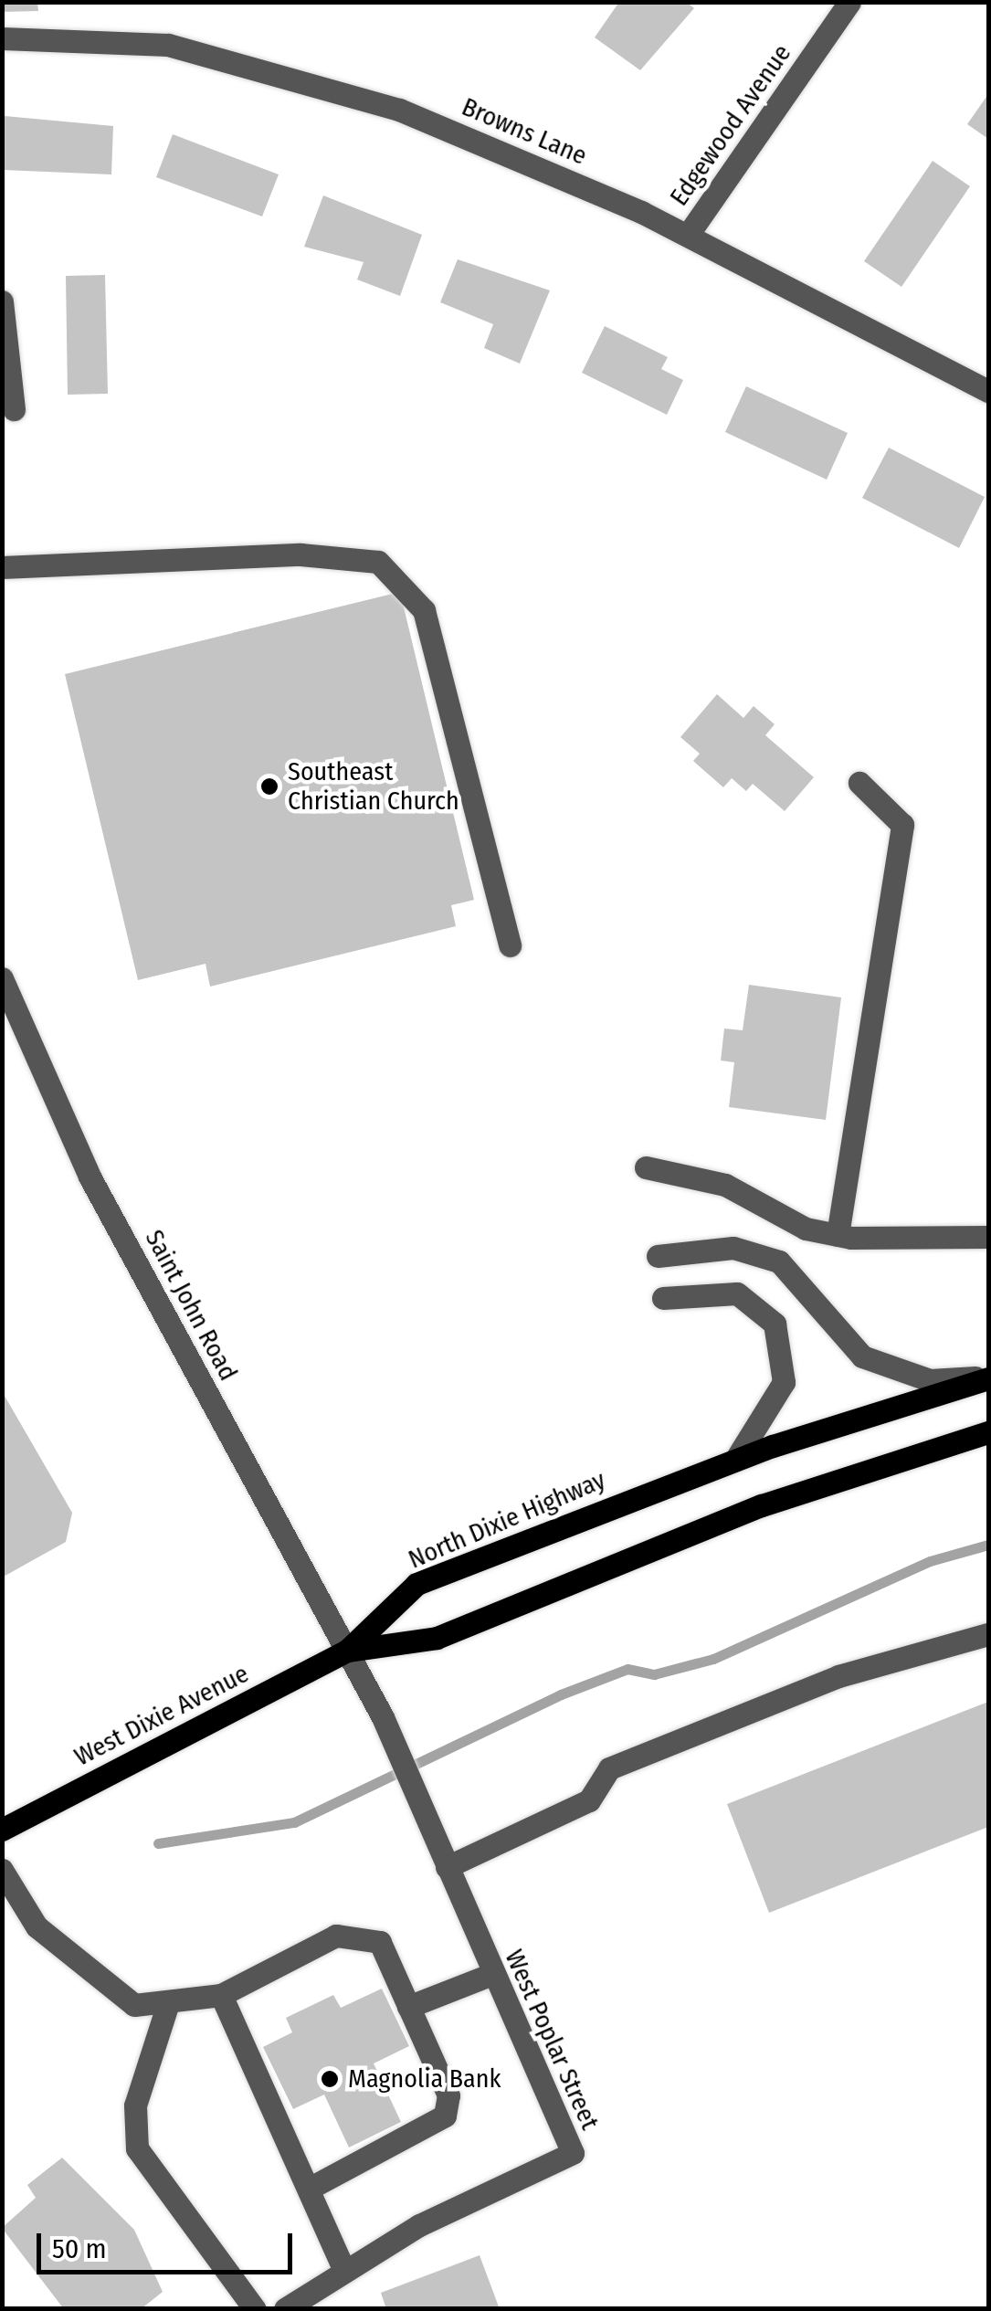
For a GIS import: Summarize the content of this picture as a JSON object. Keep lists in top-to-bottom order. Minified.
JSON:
{"streets":{"main road":["North Dixie Highway","West Dixie Avenue"],"street":["Edgewood Avenue","Browns Lane","Saint John Road","West Poplar Street"]},"crossings":[["Edgewood Avenue","Browns Lane"],["Saint John Road","North Dixie Highway"],["Saint John Road","West Dixie Avenue"],["Saint John Road","West Poplar Street"],["North Dixie Highway","West Dixie Avenue"],["North Dixie Highway","West Poplar Street"],["West Dixie Avenue","West Poplar Street"]],"places":["Southeast Christian Church","Magnolia Bank"],"scale_bar":"50 m"}
